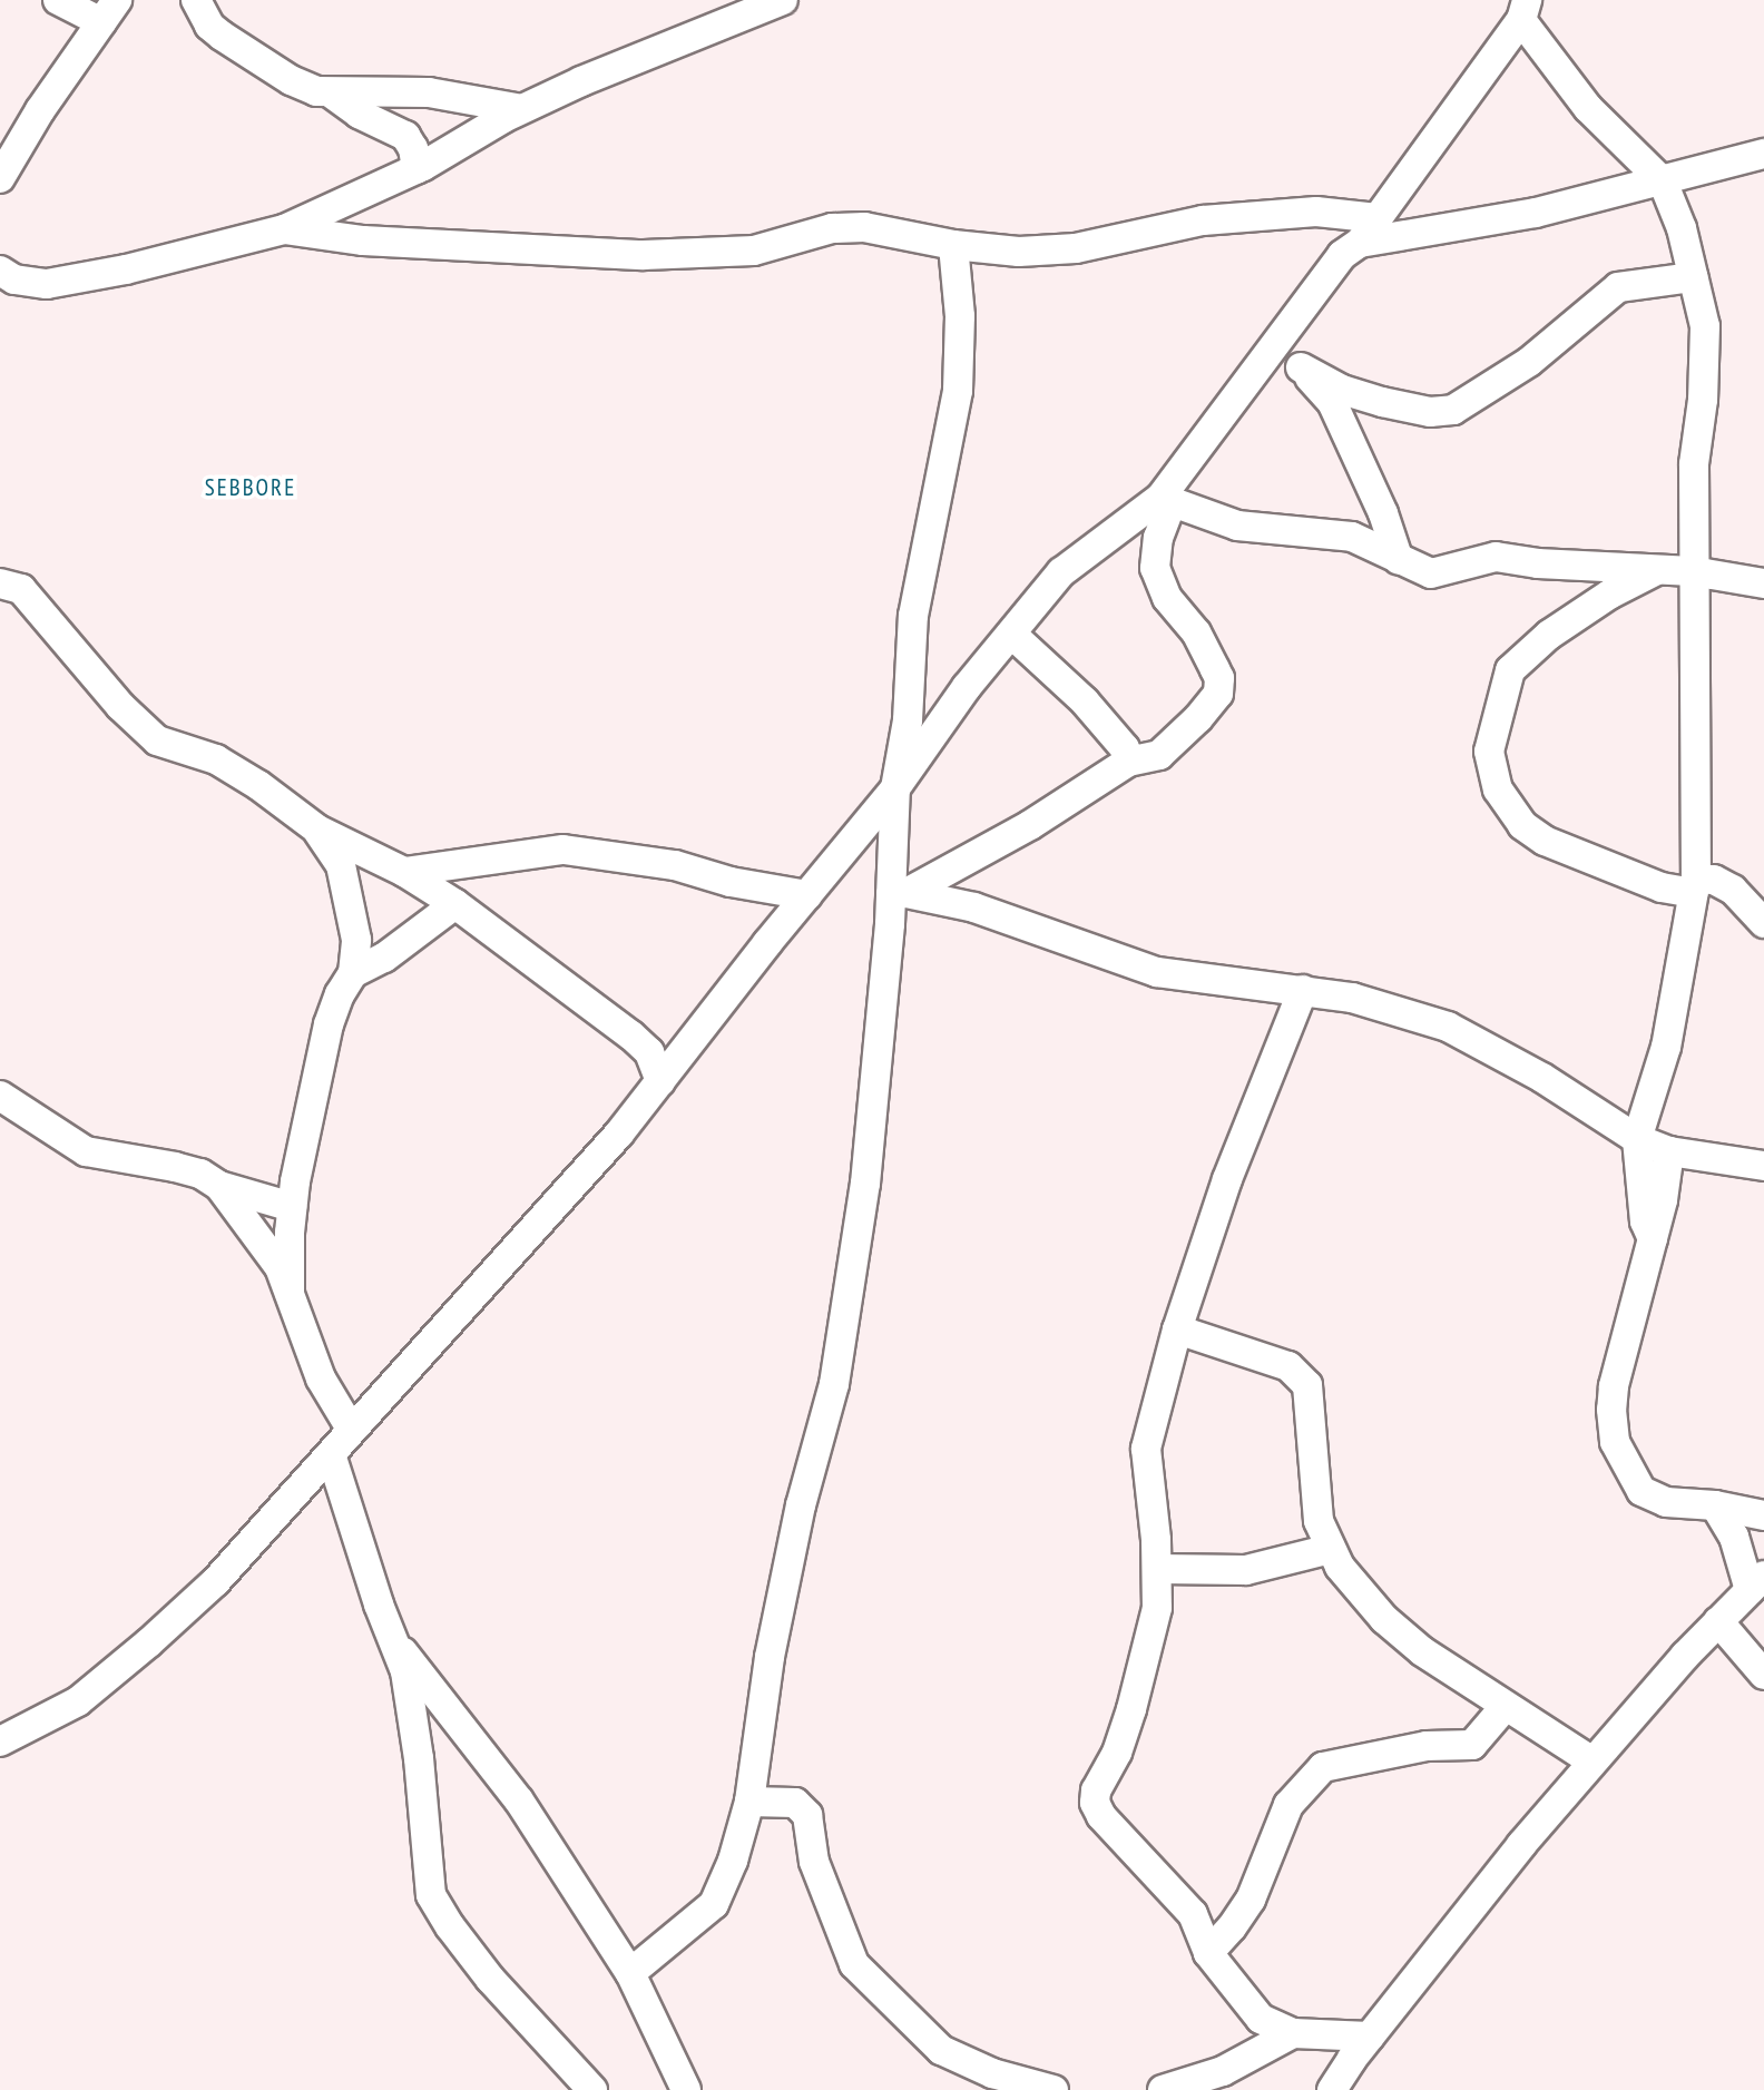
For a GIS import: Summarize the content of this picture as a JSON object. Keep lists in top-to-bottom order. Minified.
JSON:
{"districts":["SEBBORE"]}
